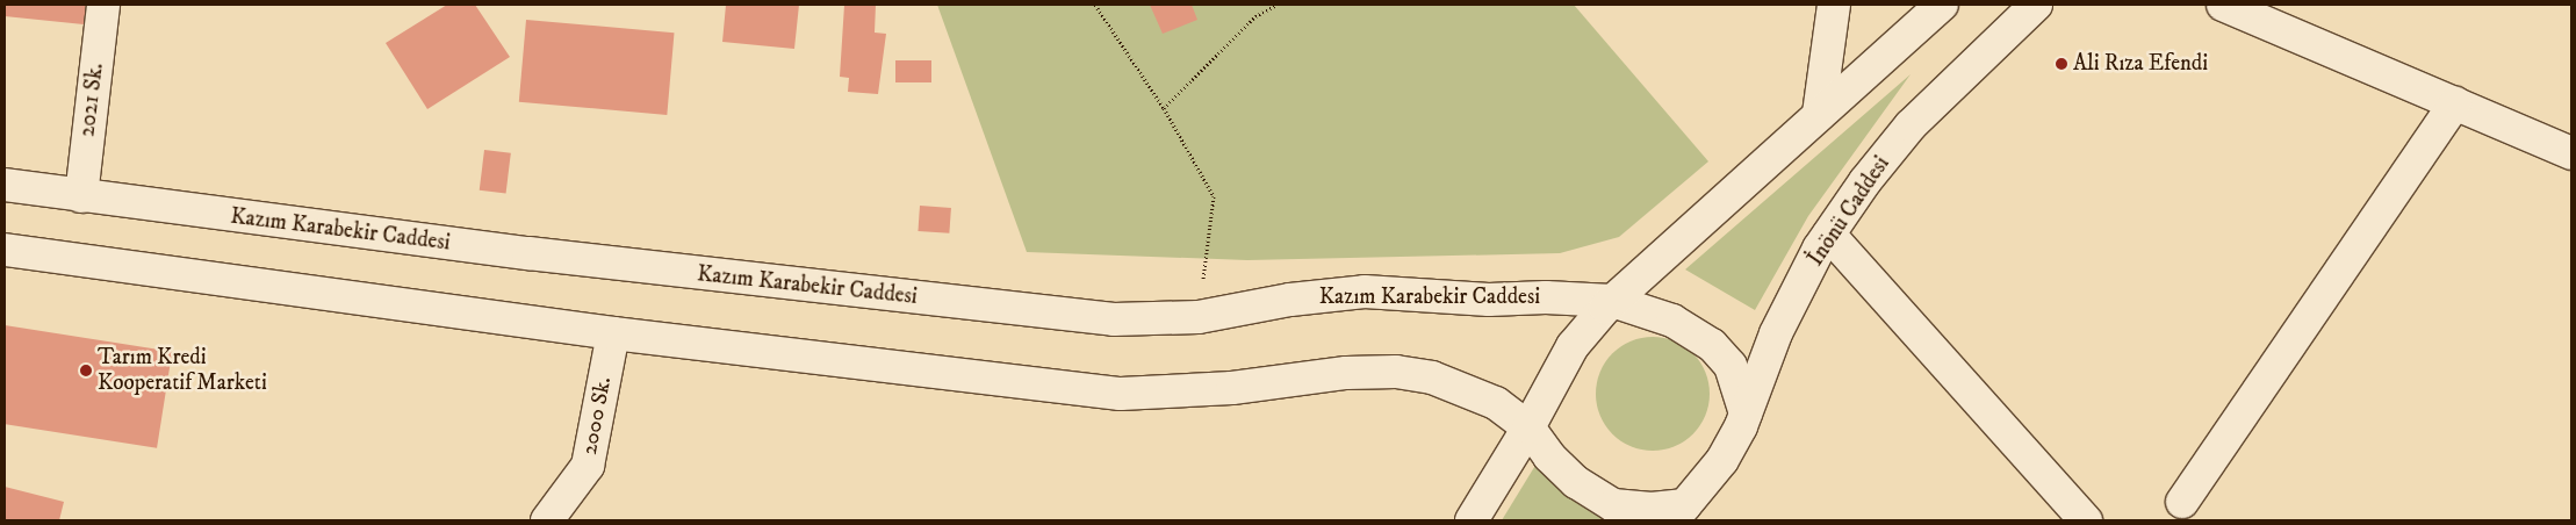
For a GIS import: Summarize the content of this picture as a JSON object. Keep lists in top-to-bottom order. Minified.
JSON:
{"streets":{"street":["2021 Sk.","İnönü Caddesi","Kazım Karabekir Caddesi","2000 Sk."]},"crossings":[["2021 Sk.","Kazım Karabekir Caddesi"],["İnönü Caddesi","Kazım Karabekir Caddesi"]],"places":["Ali Rıza Efendi","Tarım Kredi Kooperatif Marketi"]}
